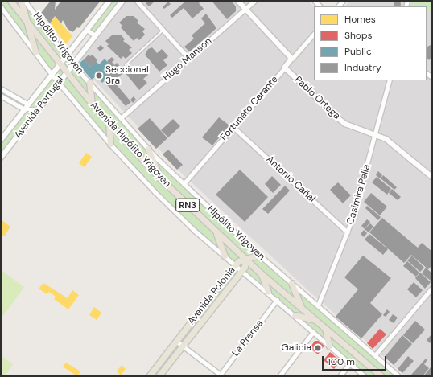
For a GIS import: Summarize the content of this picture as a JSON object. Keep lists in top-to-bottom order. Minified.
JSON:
{"streets":{"highway":["Avenida Hipólito Yrigoyen","RN3"],"main road":["Avenida Portugal","Avenida Polonia"],"street":["Hipólito Yrigoyen","Hugo Manson","Pablo Ortega","Fortunato Carante","Antonio Cañal","Casimira Pella","La Prensa"]},"crossings":[["Hipólito Yrigoyen","Hugo Manson"],["Hipólito Yrigoyen","Avenida Portugal"],["Hipólito Yrigoyen","Fortunato Carante"],["Hipólito Yrigoyen","Casimira Pella"],["Pablo Ortega","Fortunato Carante"],["Pablo Ortega","Casimira Pella"],["Avenida Portugal","Avenida Hipólito Yrigoyen"],["Fortunato Carante","Antonio Cañal"],["Avenida Hipólito Yrigoyen","Avenida Polonia"],["Antonio Cañal","Casimira Pella"]],"places":["Seccional 3ra","Galicia"],"legend":["Homes","Shops","Public","Industry"],"scale_bar":"100 m"}
